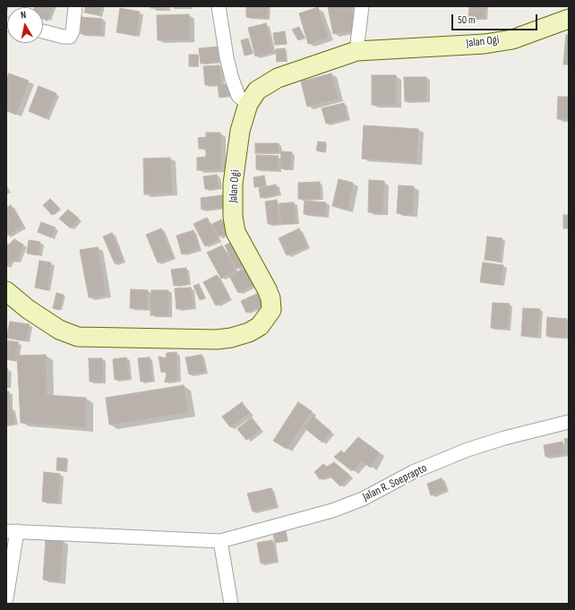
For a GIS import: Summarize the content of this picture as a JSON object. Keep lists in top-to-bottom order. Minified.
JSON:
{"streets":{"street":["Jalan Ogi","Jalan R. Soeprapto"]},"scale_bar":"50 m","north":"top"}
